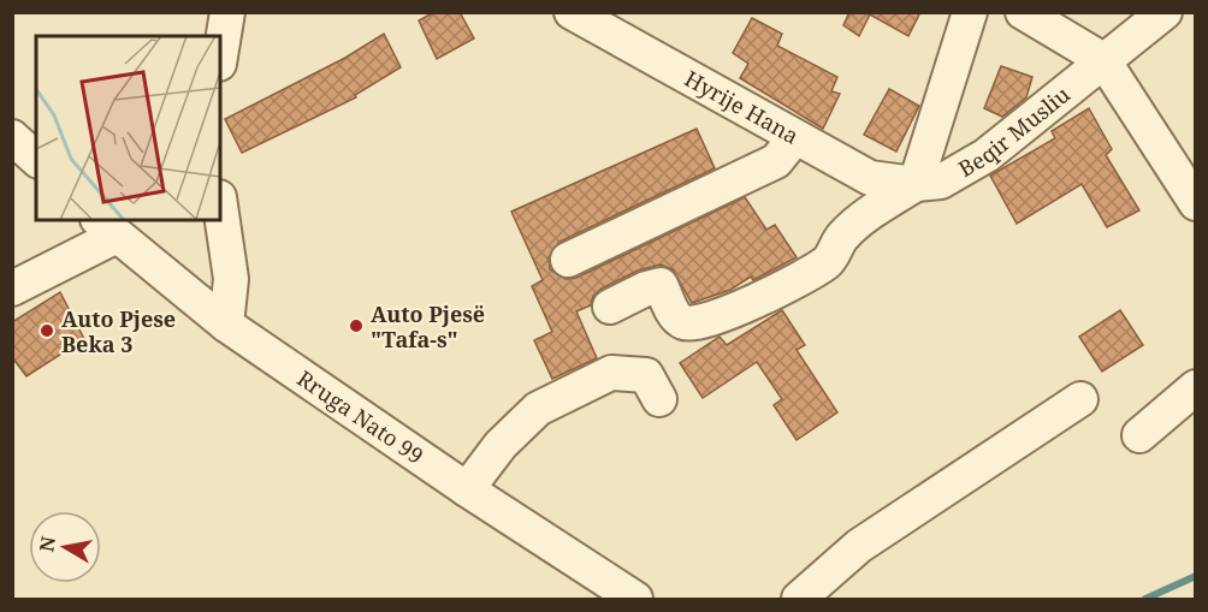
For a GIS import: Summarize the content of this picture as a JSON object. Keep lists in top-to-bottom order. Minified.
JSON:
{"streets":{"street":["Hyrije Hana","Beqir Musliu","Rruga Nato 99"]},"crossings":[["Hyrije Hana","Beqir Musliu"]],"places":["Auto Pjesë \"Tafa-s\"","Auto Pjese Beka 3"],"north":"left"}
